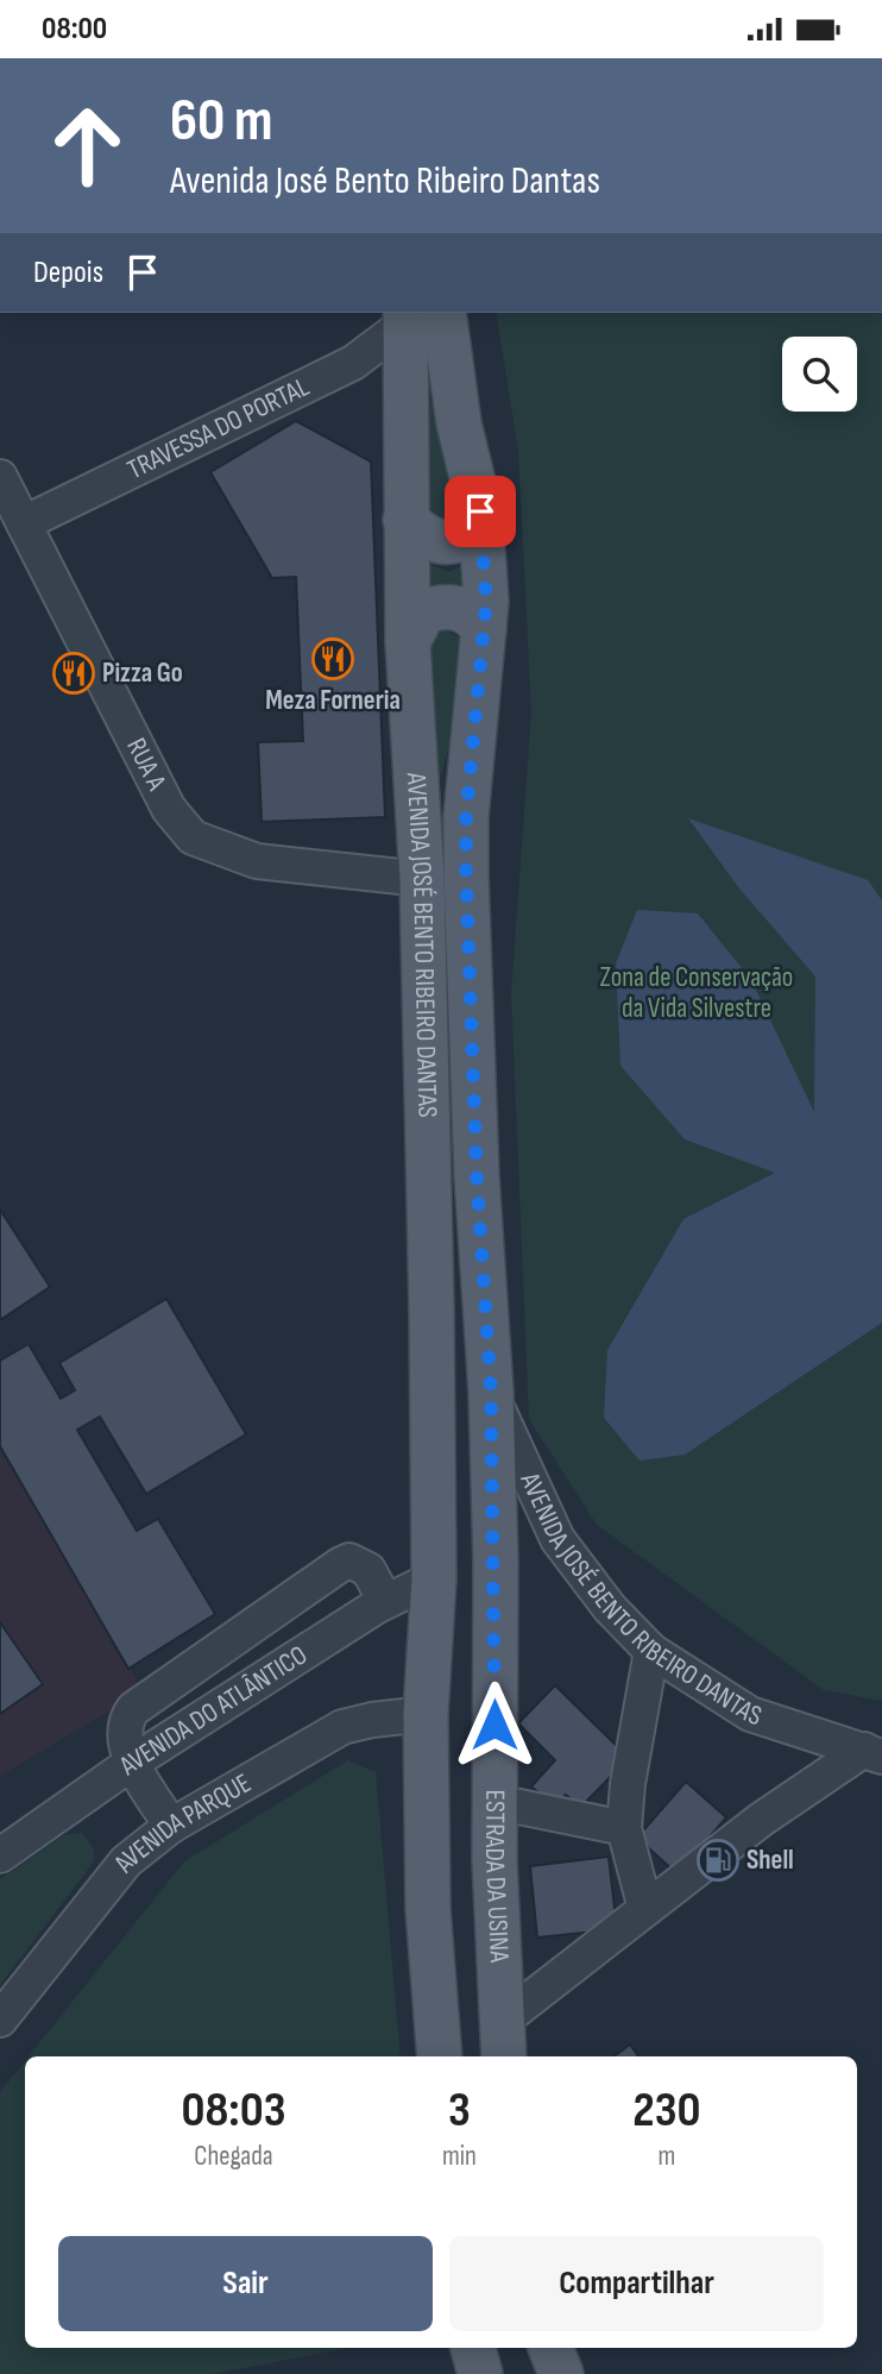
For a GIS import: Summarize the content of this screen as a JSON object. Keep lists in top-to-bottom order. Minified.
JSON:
{"streets":{"main road":["AVENIDA JOSÉ BENTO RIBEIRO DANTAS","ESTRADA DA USINA"],"street":["TRAVESSA DO PORTAL","RUA A","AVENIDA DO ATLÂNTICO","AVENIDA PARQUE"]},"crossings":[["TRAVESSA DO PORTAL","RUA A"],["TRAVESSA DO PORTAL","AVENIDA JOSÉ BENTO RIBEIRO DANTAS"],["RUA A","AVENIDA JOSÉ BENTO RIBEIRO DANTAS"],["AVENIDA JOSÉ BENTO RIBEIRO DANTAS","AVENIDA DO ATLÂNTICO"],["AVENIDA JOSÉ BENTO RIBEIRO DANTAS","ESTRADA DA USINA"]],"parks":["Zona de Conservação da Vida Silvestre"],"places":{"restaurant":["Meza Forneria","Pizza Go"],"fuel station":["Shell"]},"page":{"status":"08:00","turn":["60 m","Avenida José Bento Ribeiro Dantas"],"then":"Depois","eta":["08:03","Chegada","3","min","230","m"],"buttons":["Sair","Compartilhar"]}}
